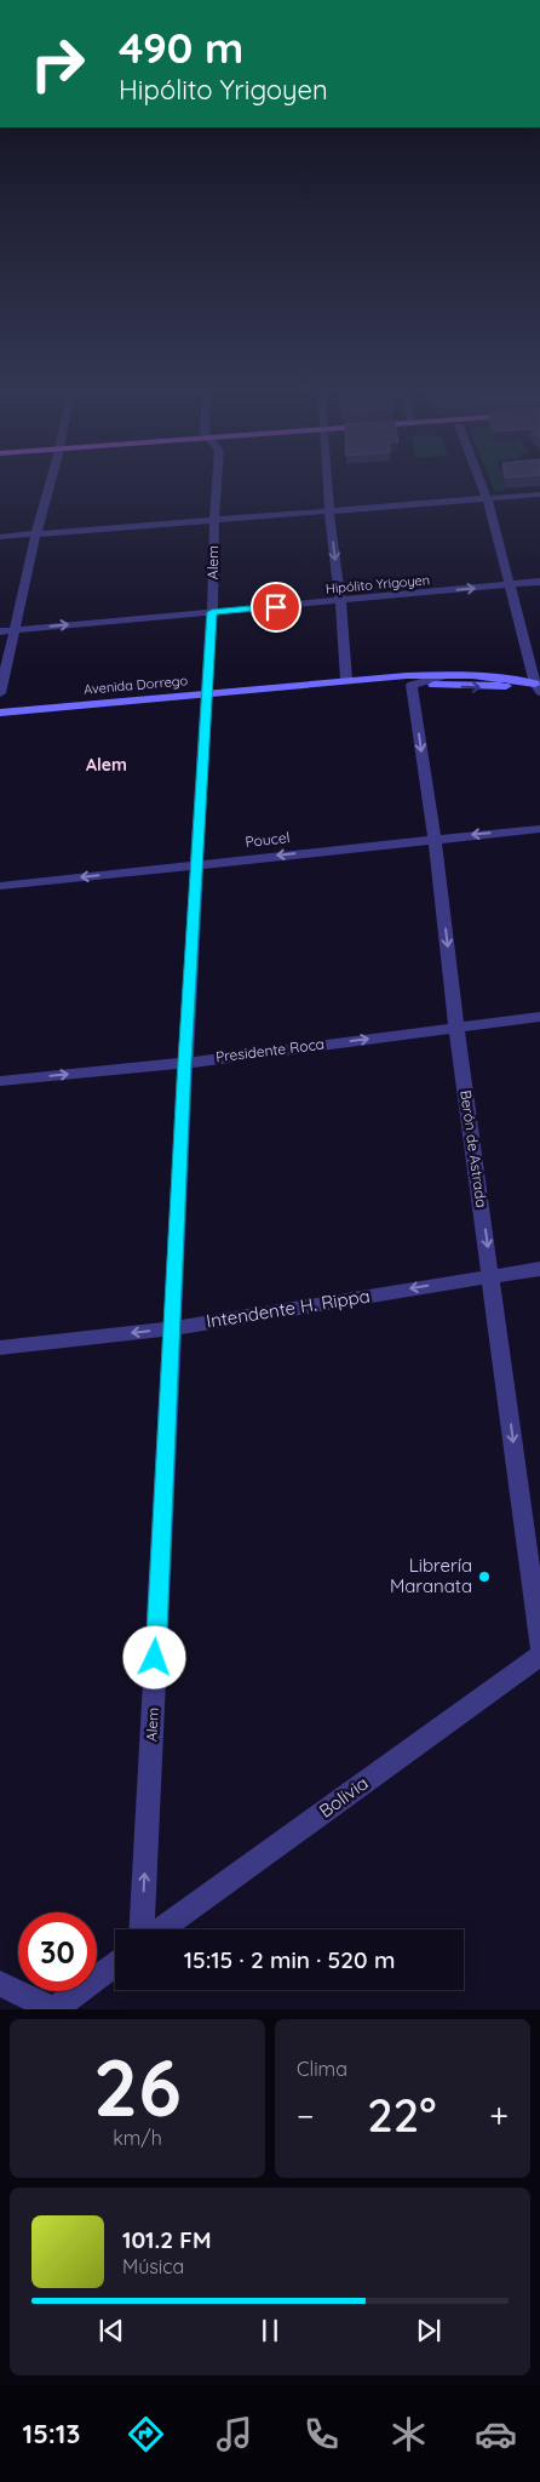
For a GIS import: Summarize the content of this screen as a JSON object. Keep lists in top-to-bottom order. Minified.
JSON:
{"streets":{"main road":["Avenida Dorrego"],"street":["Alem","Hipólito Yrigoyen","Poucel","Presidente Roca","Berón de Astrada","Intendente H. Rippa","Bolivia"]},"crossings":[["Alem","Hipólito Yrigoyen"],["Alem","Avenida Dorrego"],["Alem","Poucel"],["Alem","Presidente Roca"],["Alem","Intendente H. Rippa"],["Avenida Dorrego","Berón de Astrada"],["Poucel","Berón de Astrada"],["Presidente Roca","Berón de Astrada"],["Berón de Astrada","Intendente H. Rippa"]],"one_way":["Alem","Poucel","Presidente Roca","Berón de Astrada","Intendente H. Rippa"],"districts":["Alem"],"places":["Librería Maranata"],"page":{"turn":["490 m","Hipólito Yrigoyen"],"limit":"30","trip":"15:15 · 2 min · 520 m","tile":[["26","km/h"],"Clima"],"heat":["−","22°","+"],"song":["101.2 FM","Música"],"tabs":"15:13"}}
